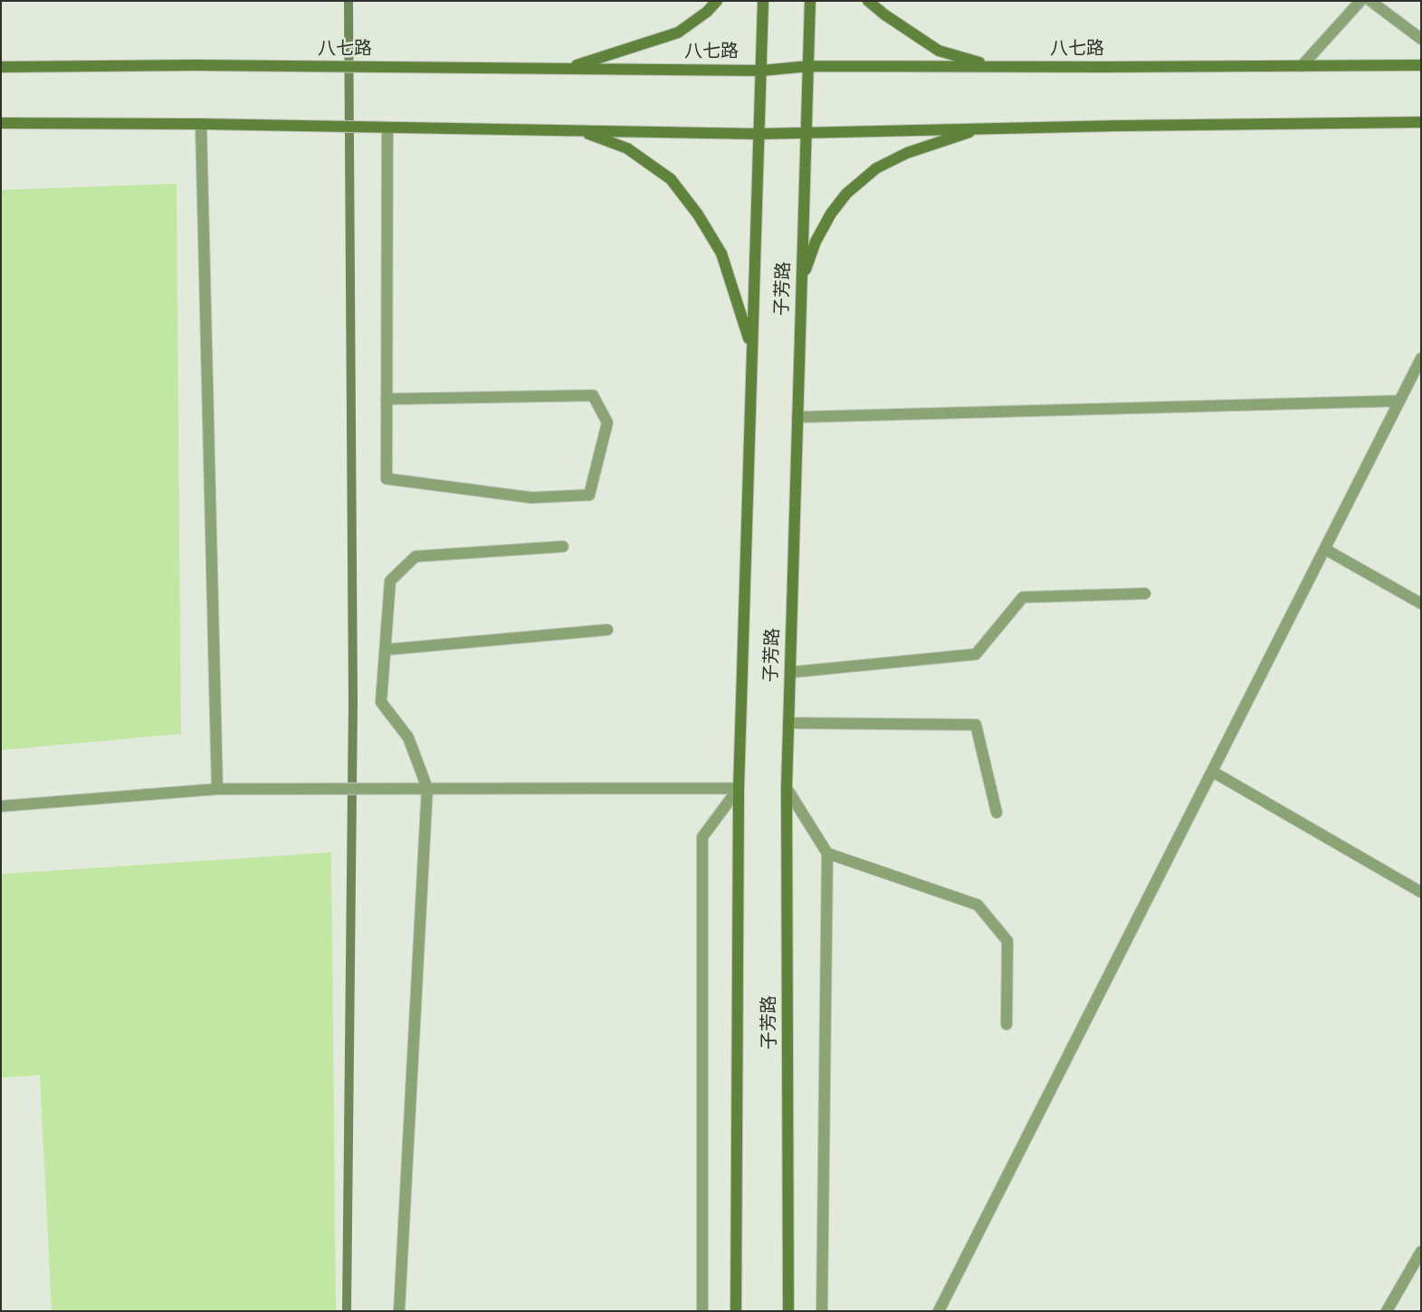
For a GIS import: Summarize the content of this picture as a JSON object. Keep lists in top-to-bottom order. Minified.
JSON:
{"streets":{"main road":["八七路","子芳路"]},"crossings":[["八七路","子芳路"]]}
